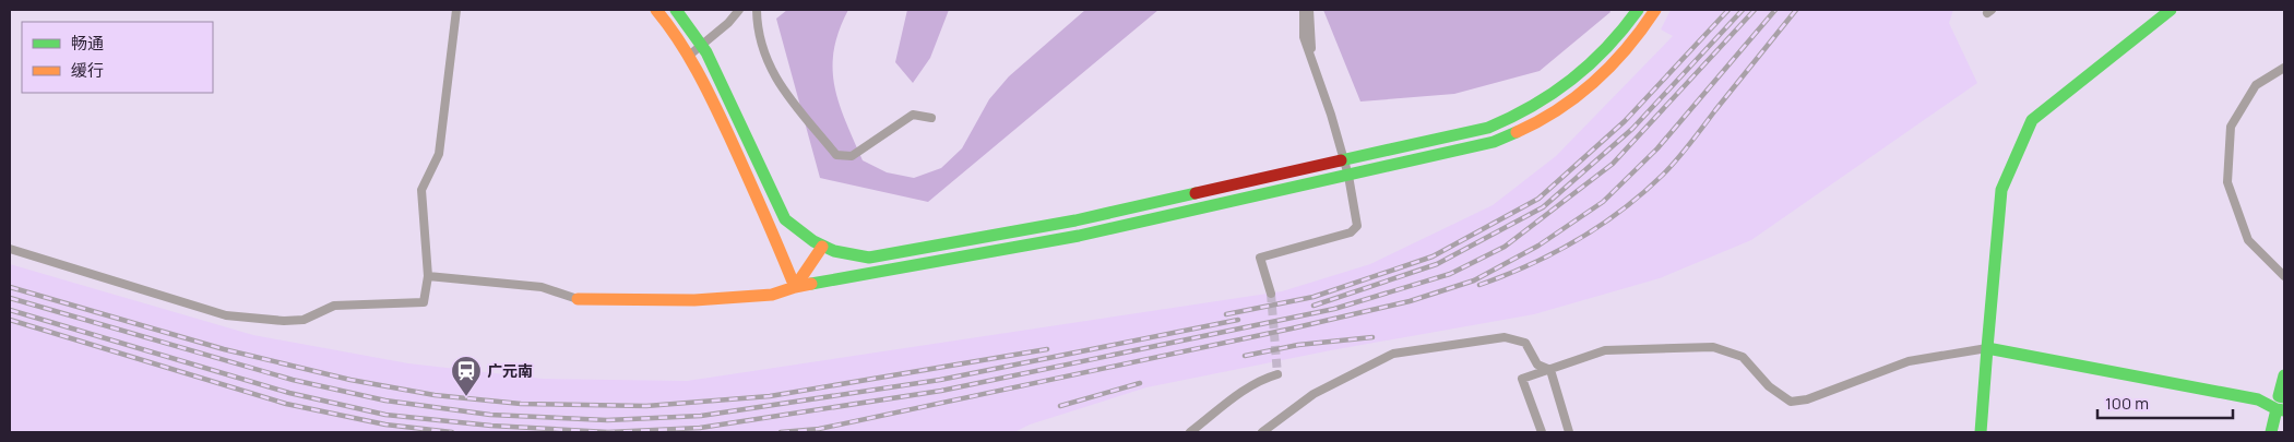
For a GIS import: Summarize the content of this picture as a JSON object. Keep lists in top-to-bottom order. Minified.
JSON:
{"places":{"station":["广元南"]},"legend":["畅通","缓行"],"scale_bar":"100 m"}
